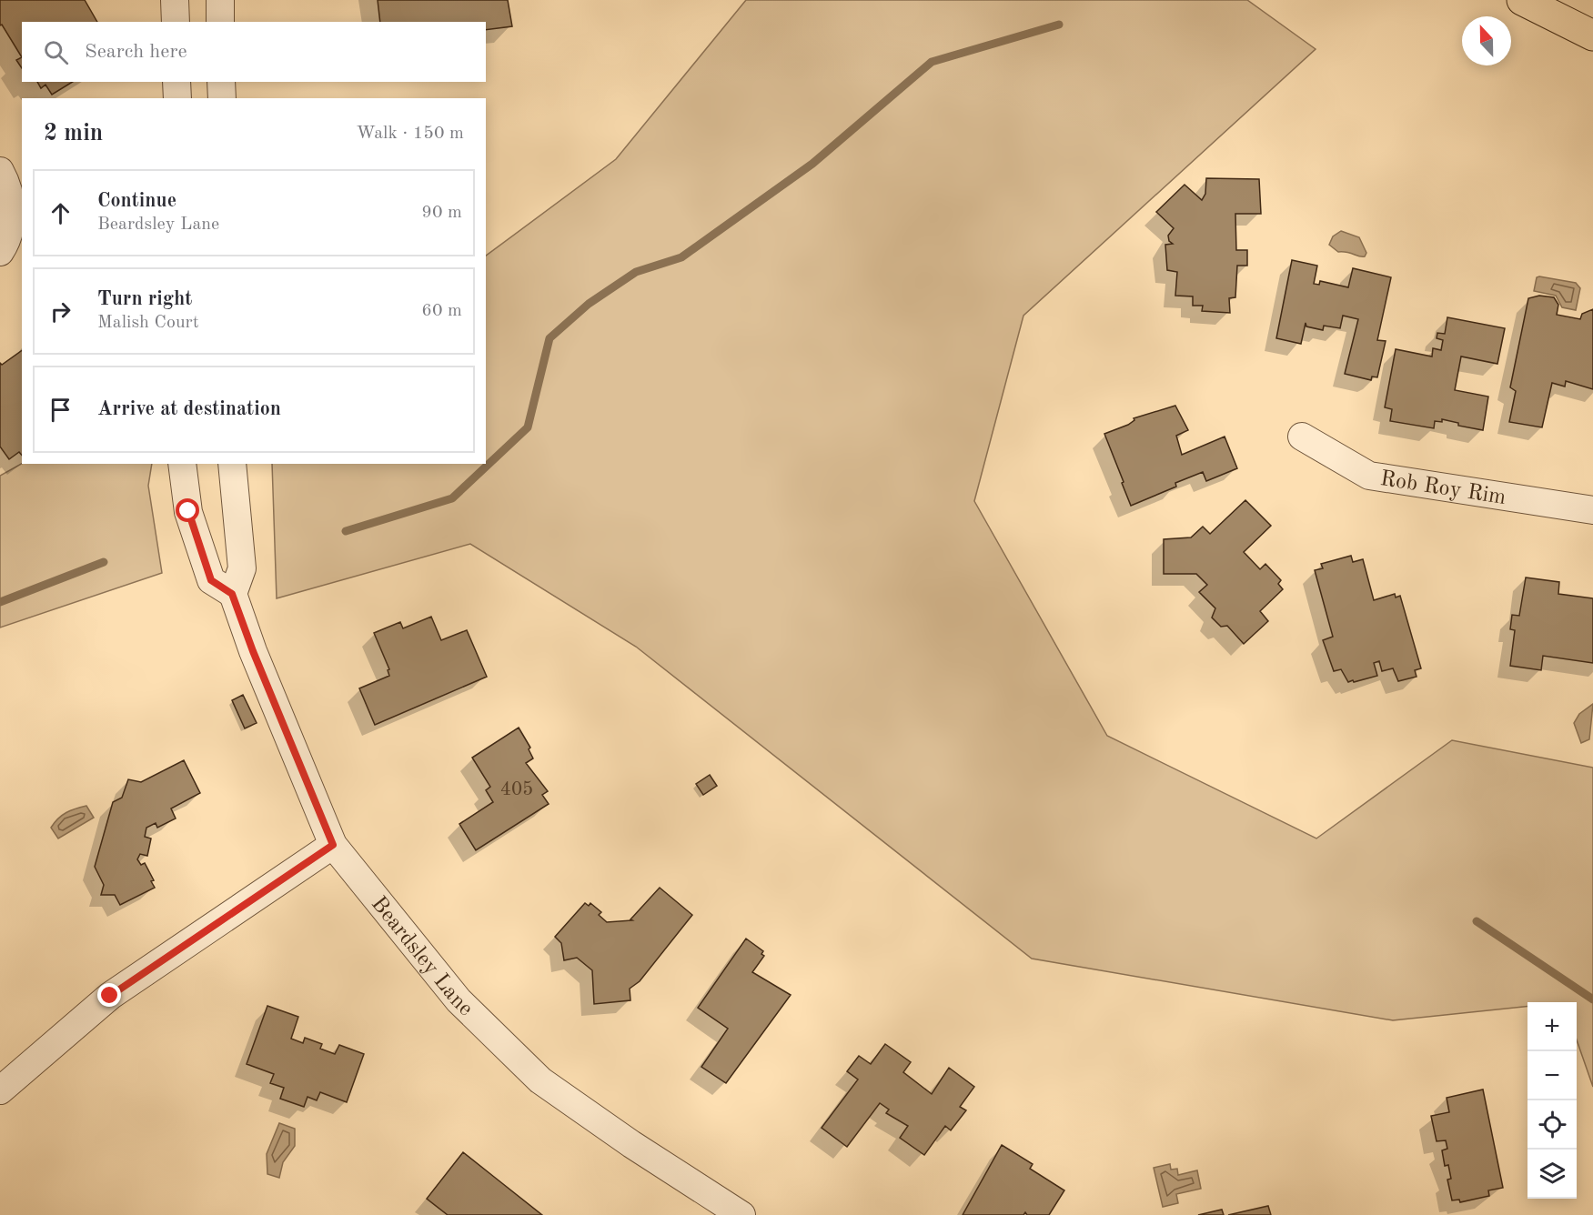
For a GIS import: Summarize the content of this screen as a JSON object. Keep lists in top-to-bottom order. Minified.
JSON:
{"streets":{"street":["Rob Roy Rim","Beardsley Lane"]},"house_numbers":["405"],"north":"top","page":{"search":"Search here","heading":["2 min","Walk · 150 m"],"list":[["Continue","Beardsley Lane","90 m"],["Turn right","Malish Court","60 m"],"Arrive at destination"],"map_buttons":["+","−"]}}
